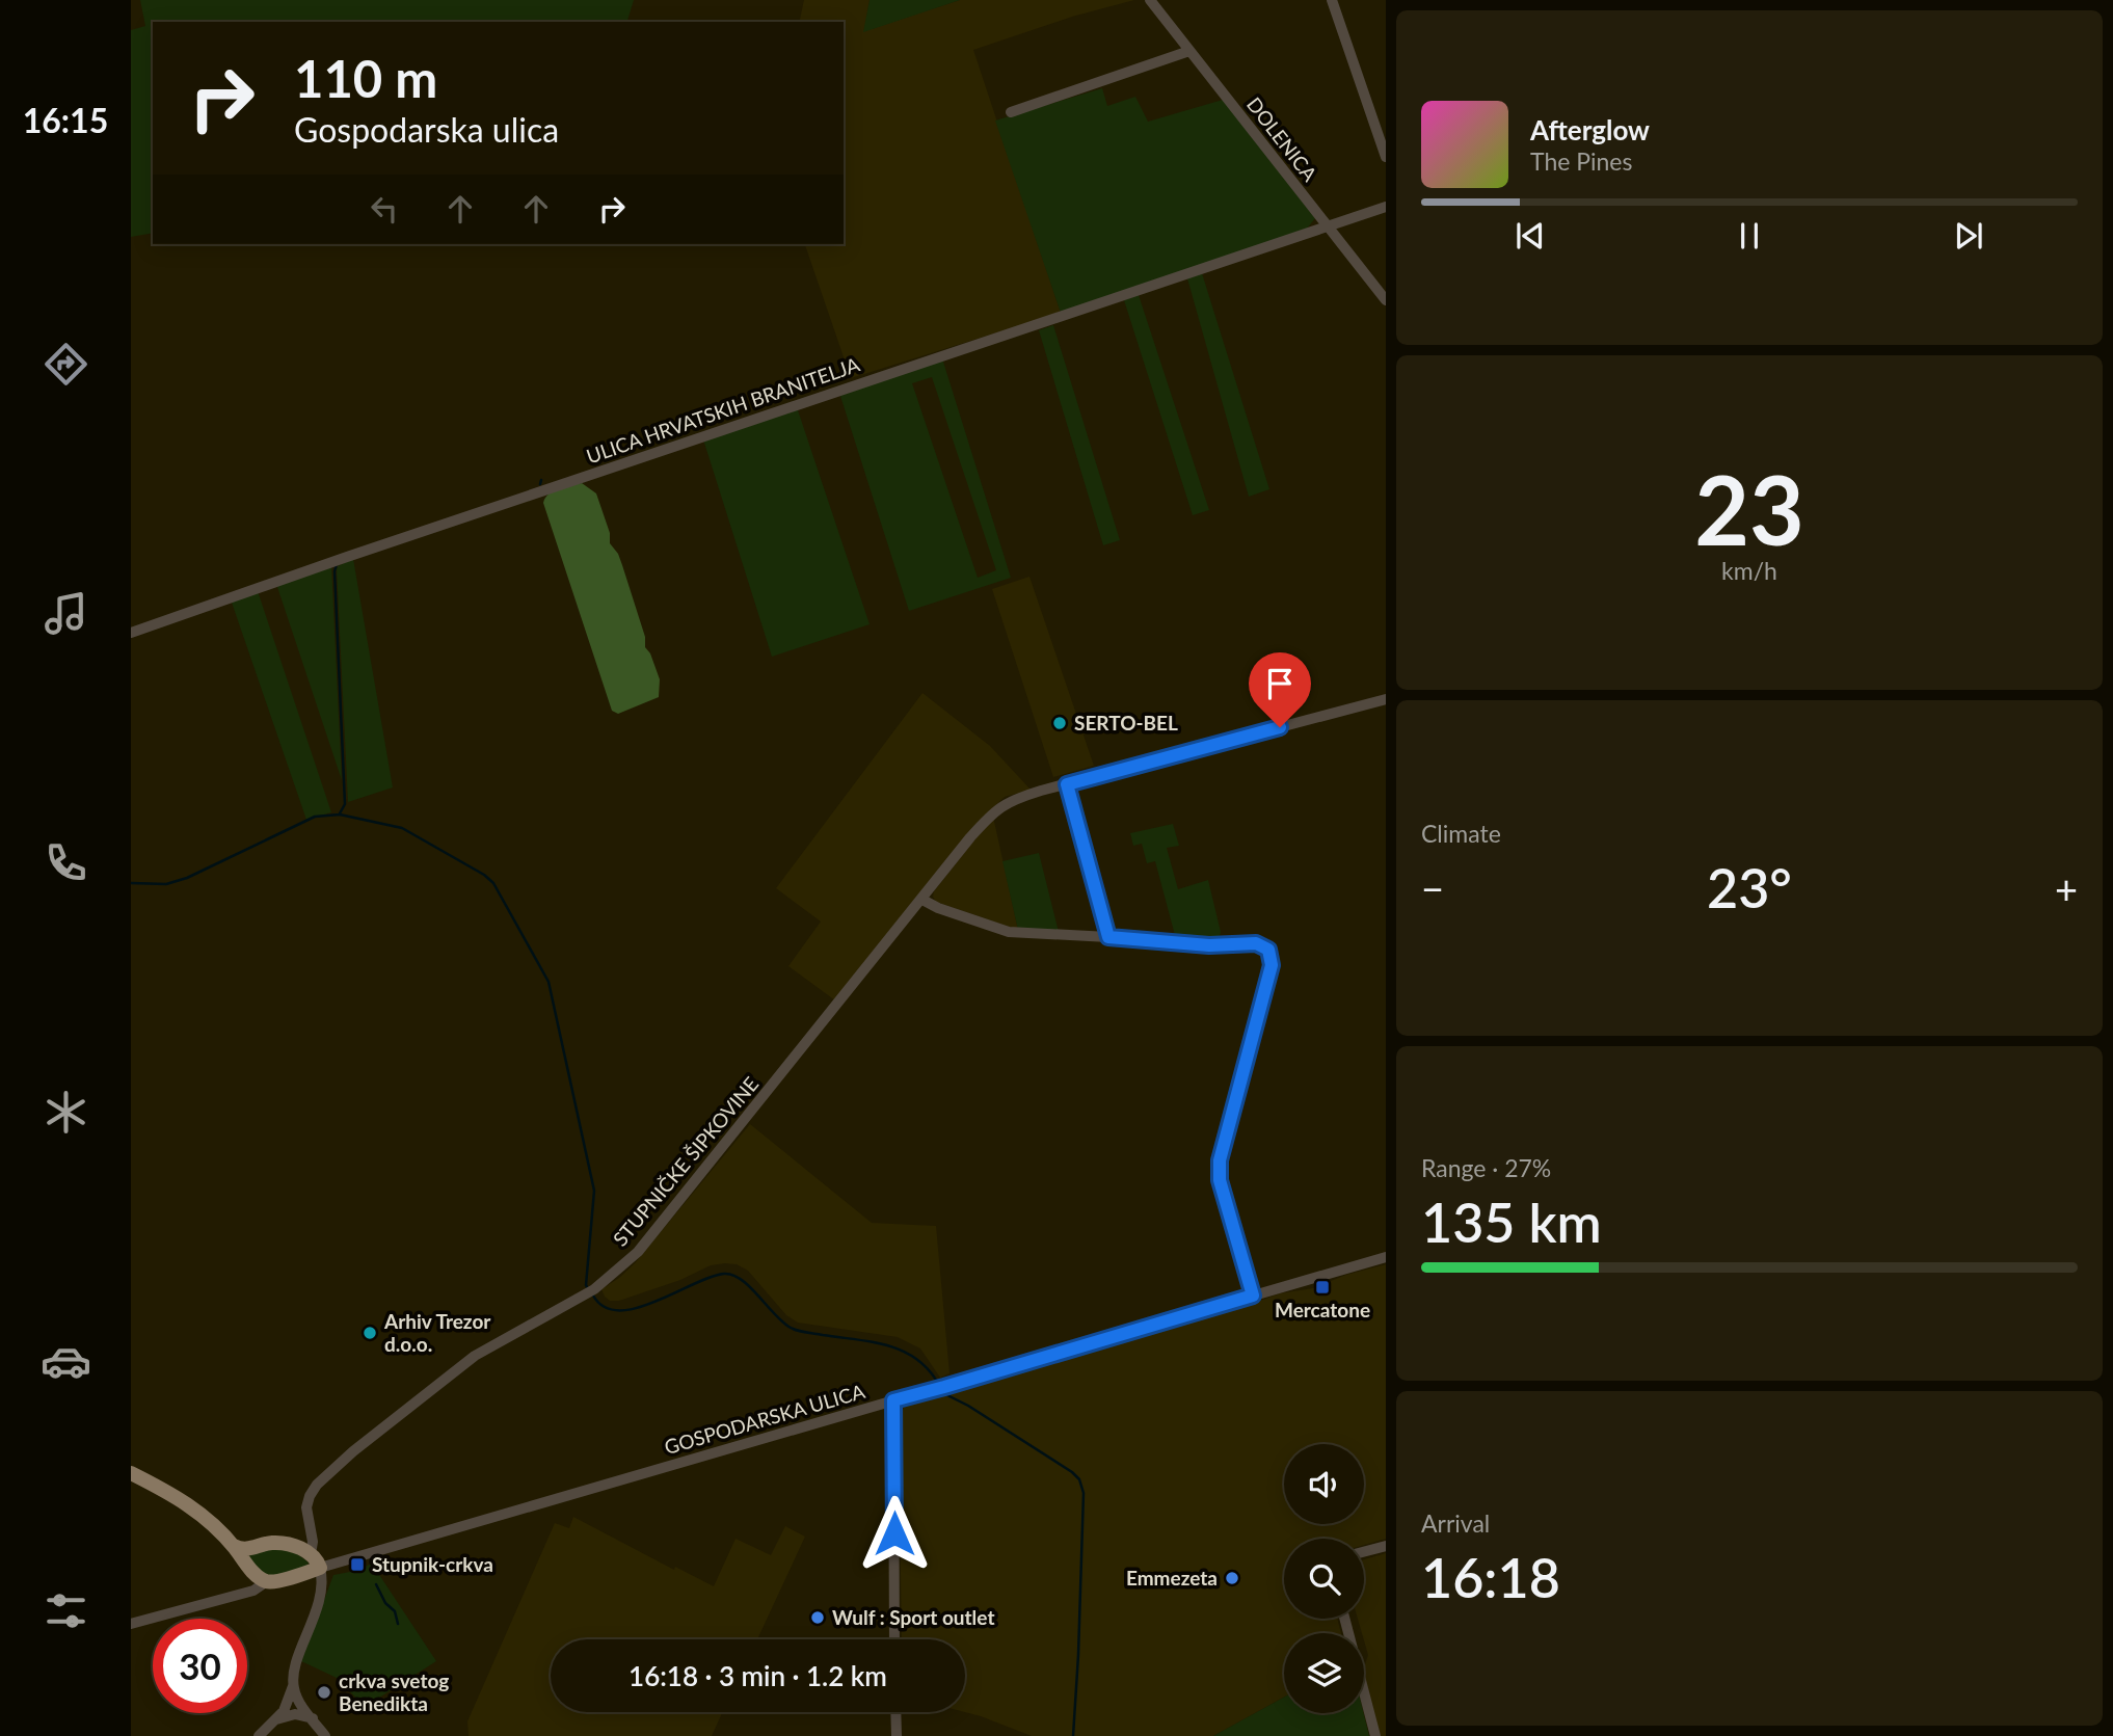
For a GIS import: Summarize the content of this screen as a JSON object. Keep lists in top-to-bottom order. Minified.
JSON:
{"streets":{"street":["DOLENICA","ULICA HRVATSKIH BRANITELJA","STUPNIČKE ŠIPKOVINE","GOSPODARSKA ULICA"]},"crossings":[["DOLENICA","ULICA HRVATSKIH BRANITELJA"]],"places":{"other":["SERTO-BEL","Arhiv Trezor d.o.o.","Emmezeta","Wulf : Sport outlet","crkva svetog Benedikta"],"transit":["Mercatone","Stupnik-crkva"]},"page":{"tabs":"16:15","turn":["110 m","Gospodarska ulica"],"song":["Afterglow","The Pines"],"tile":[["23","km/h"],"Climate",["Range · 27%","135 km"],["Arrival","16:18"]],"heat":["−","23°","+"],"limit":"30","trip":"16:18 · 3 min · 1.2 km"}}
